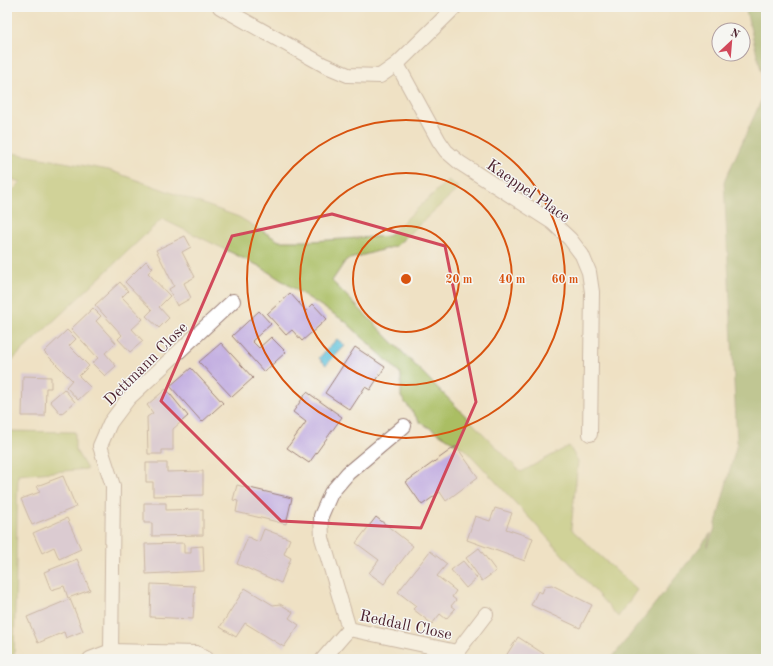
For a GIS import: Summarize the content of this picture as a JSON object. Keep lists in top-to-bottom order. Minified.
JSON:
{"streets":{"street":["Kaeppel Place","Dettmann Close","Reddall Close"]},"north":"top right","rings":["20 m","40 m","60 m"]}
